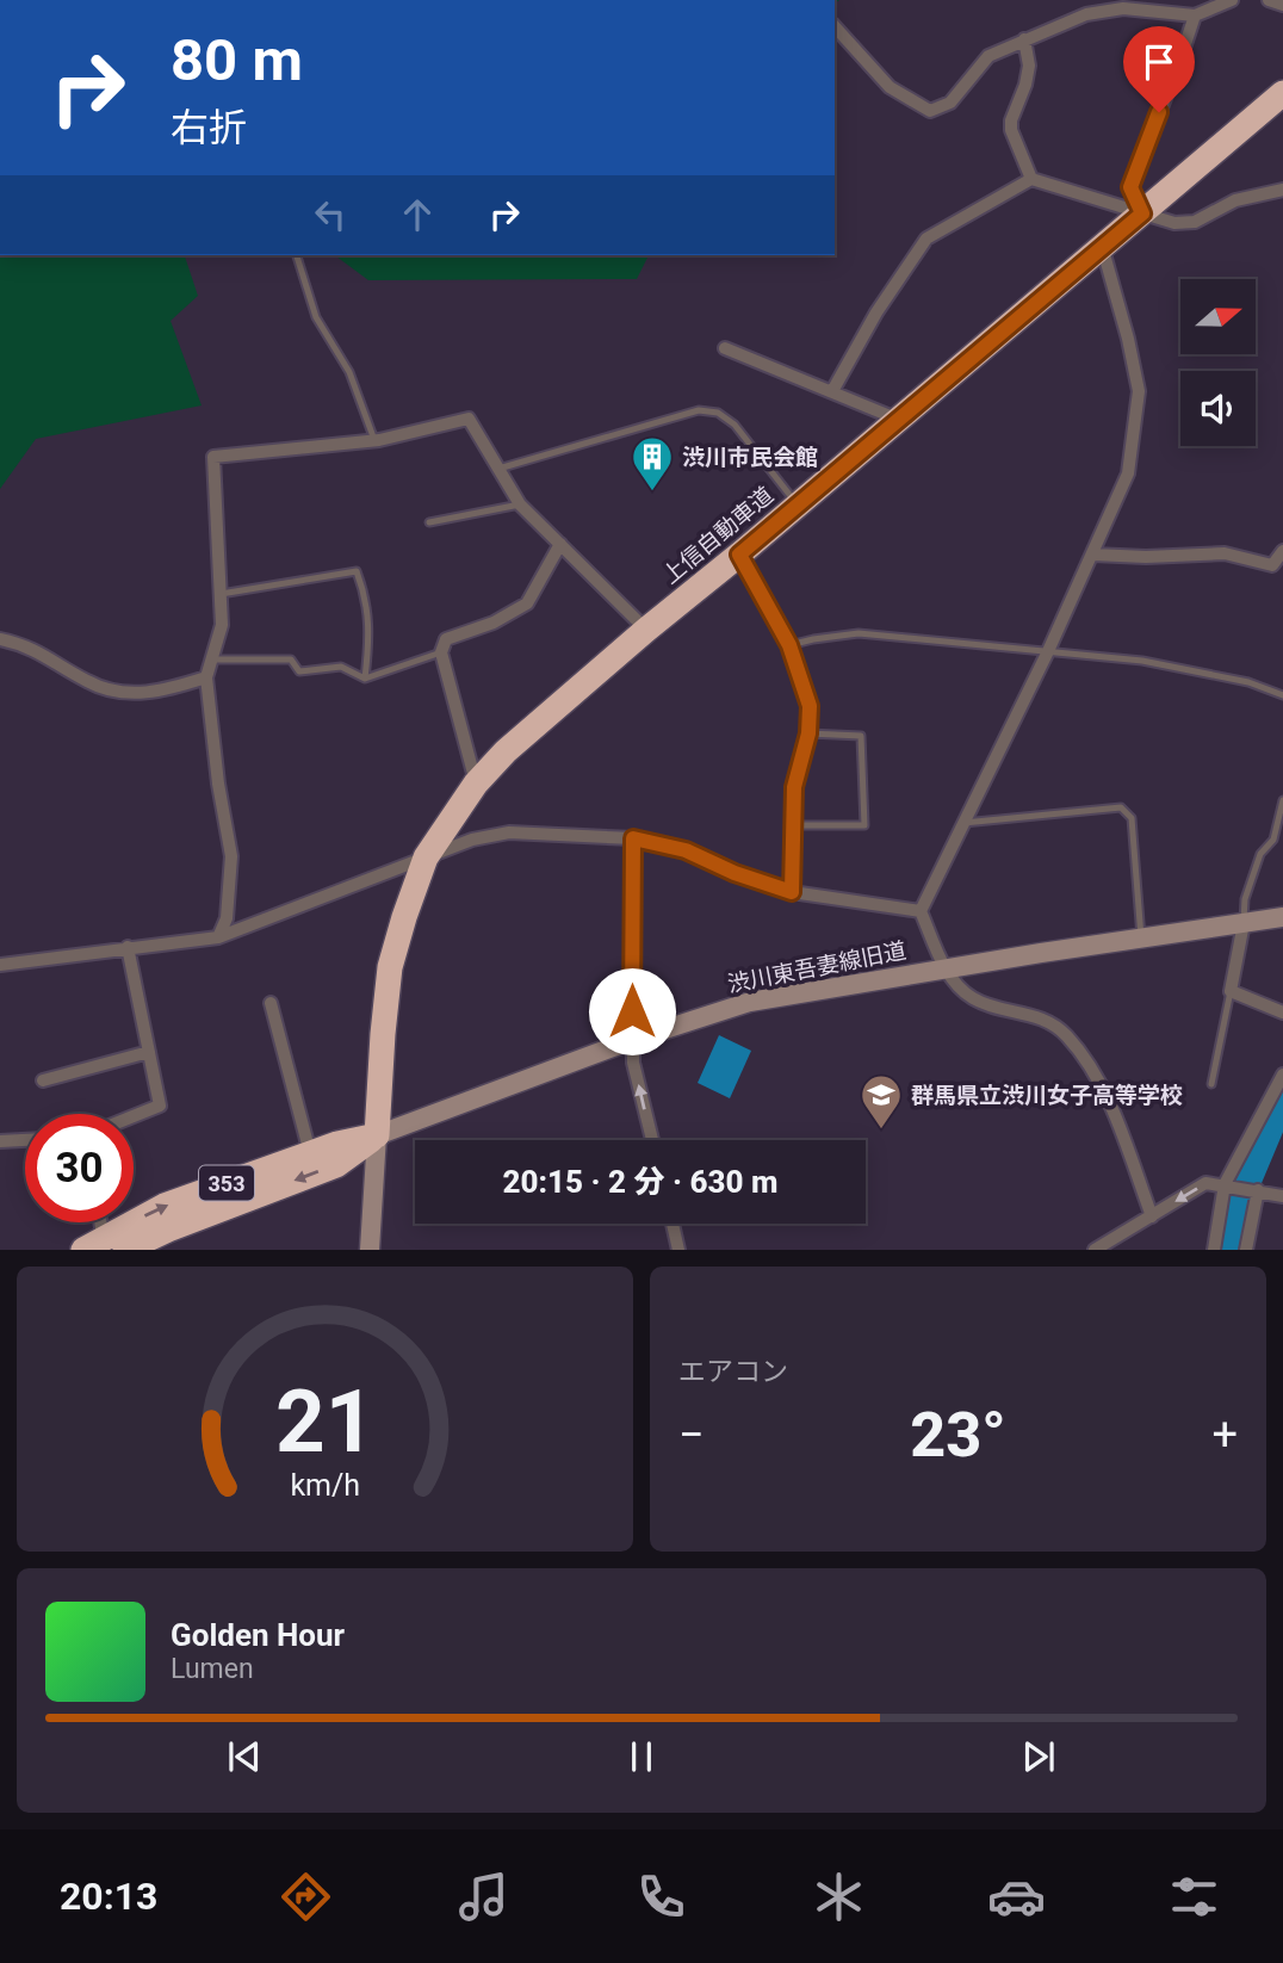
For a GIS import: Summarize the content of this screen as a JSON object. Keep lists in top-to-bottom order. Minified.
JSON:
{"streets":{"highway":["上信自動車道","353"],"street":["渋川東吾妻線旧道"]},"crossings":[["上信自動車道","渋川東吾妻線旧道"],["上信自動車道","353"],["渋川東吾妻線旧道","353"]],"places":{"building":["渋川市民会館"],"school or university":["群馬県立渋川女子高等学校"]},"north":"right","page":{"turn":["80 m","右折"],"limit":"30","trip":"20:15 · 2 分 · 630 m","tile":"エアコン","heat":["−","23°","+"],"song":["Golden Hour","Lumen"],"tabs":"20:13","gauge":["21","km/h"]}}
